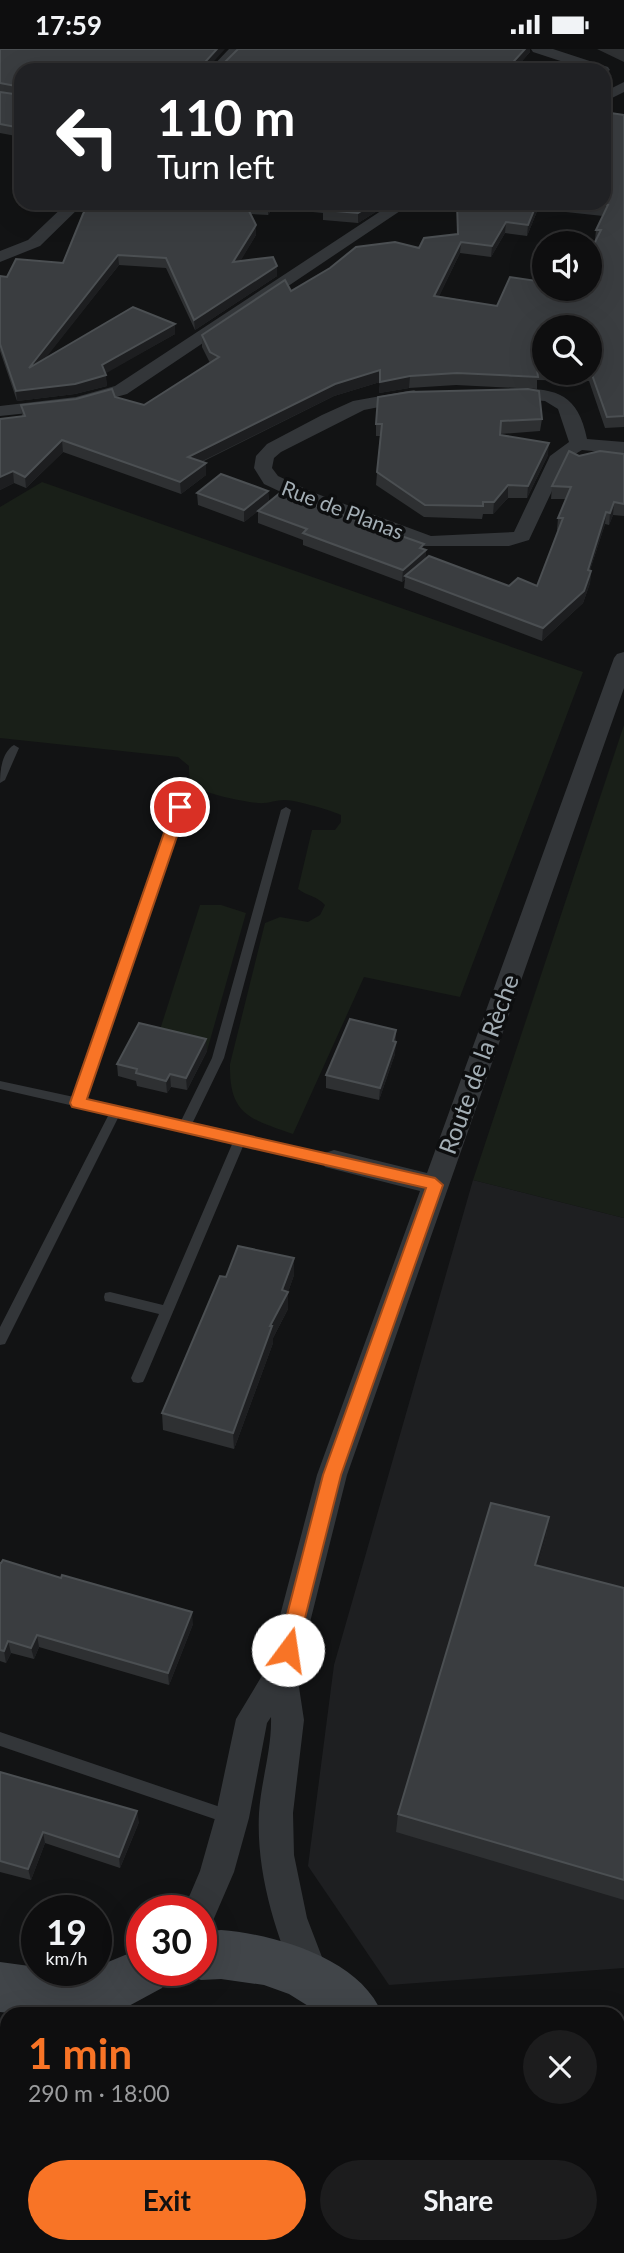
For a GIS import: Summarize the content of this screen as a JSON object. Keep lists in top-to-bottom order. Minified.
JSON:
{"streets":{"street":["Rue de Planas","Route de la Rèche"]},"page":{"status":"17:59","turn":["110 m","Turn left"],"speed":"19 km/h","limit":"30","heading":["1 min","290 m · 18:00"],"buttons":["Exit","Share"]}}
